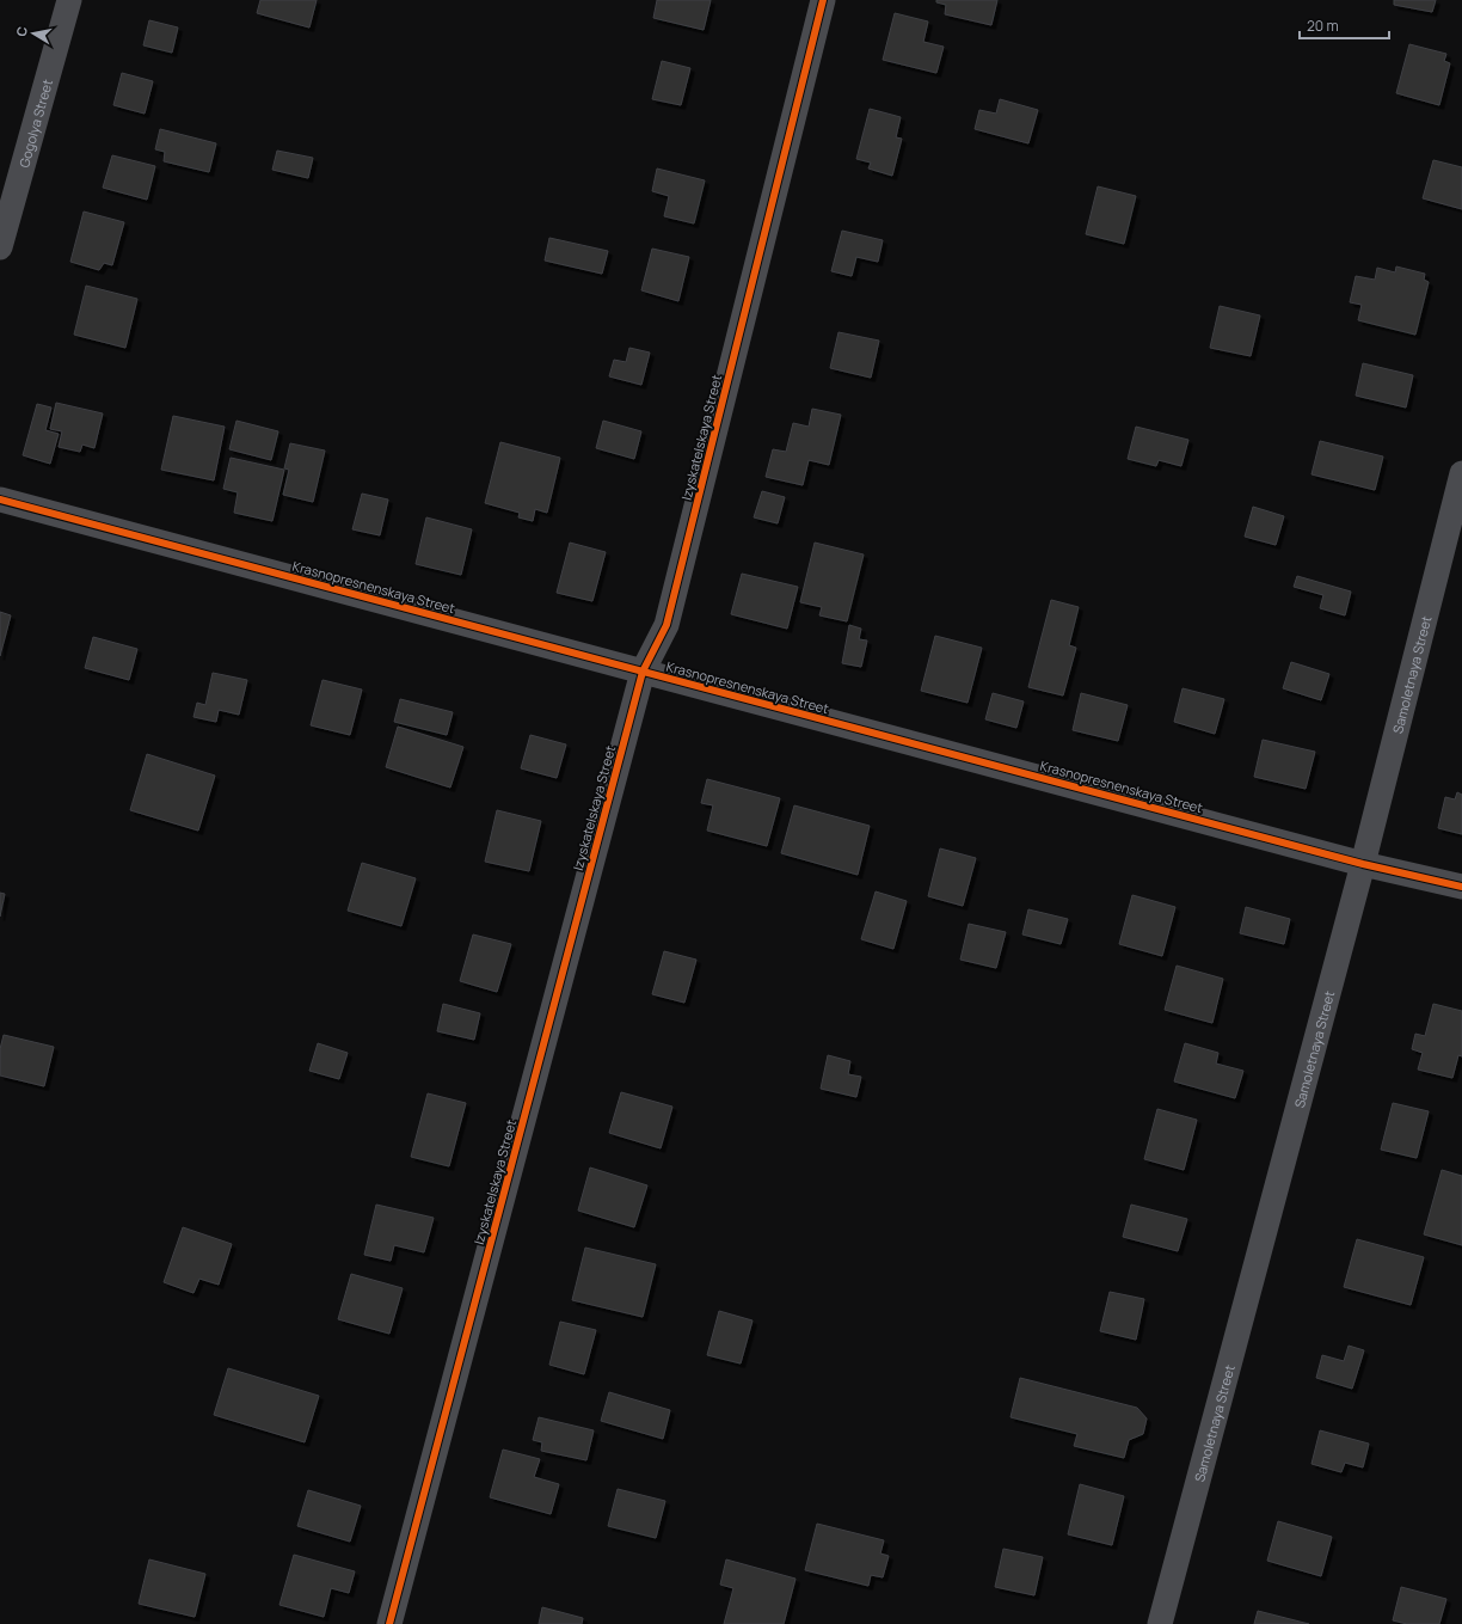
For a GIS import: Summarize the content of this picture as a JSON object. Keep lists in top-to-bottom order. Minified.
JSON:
{"streets":{"street":["Gogolya Street","Izyskatelskaya Street","Krasnopresnenskaya Street","Samoletnaya Street"]},"crossings":[["Izyskatelskaya Street","Krasnopresnenskaya Street"],["Krasnopresnenskaya Street","Samoletnaya Street"]],"scale_bar":"20 m","north":"left"}
